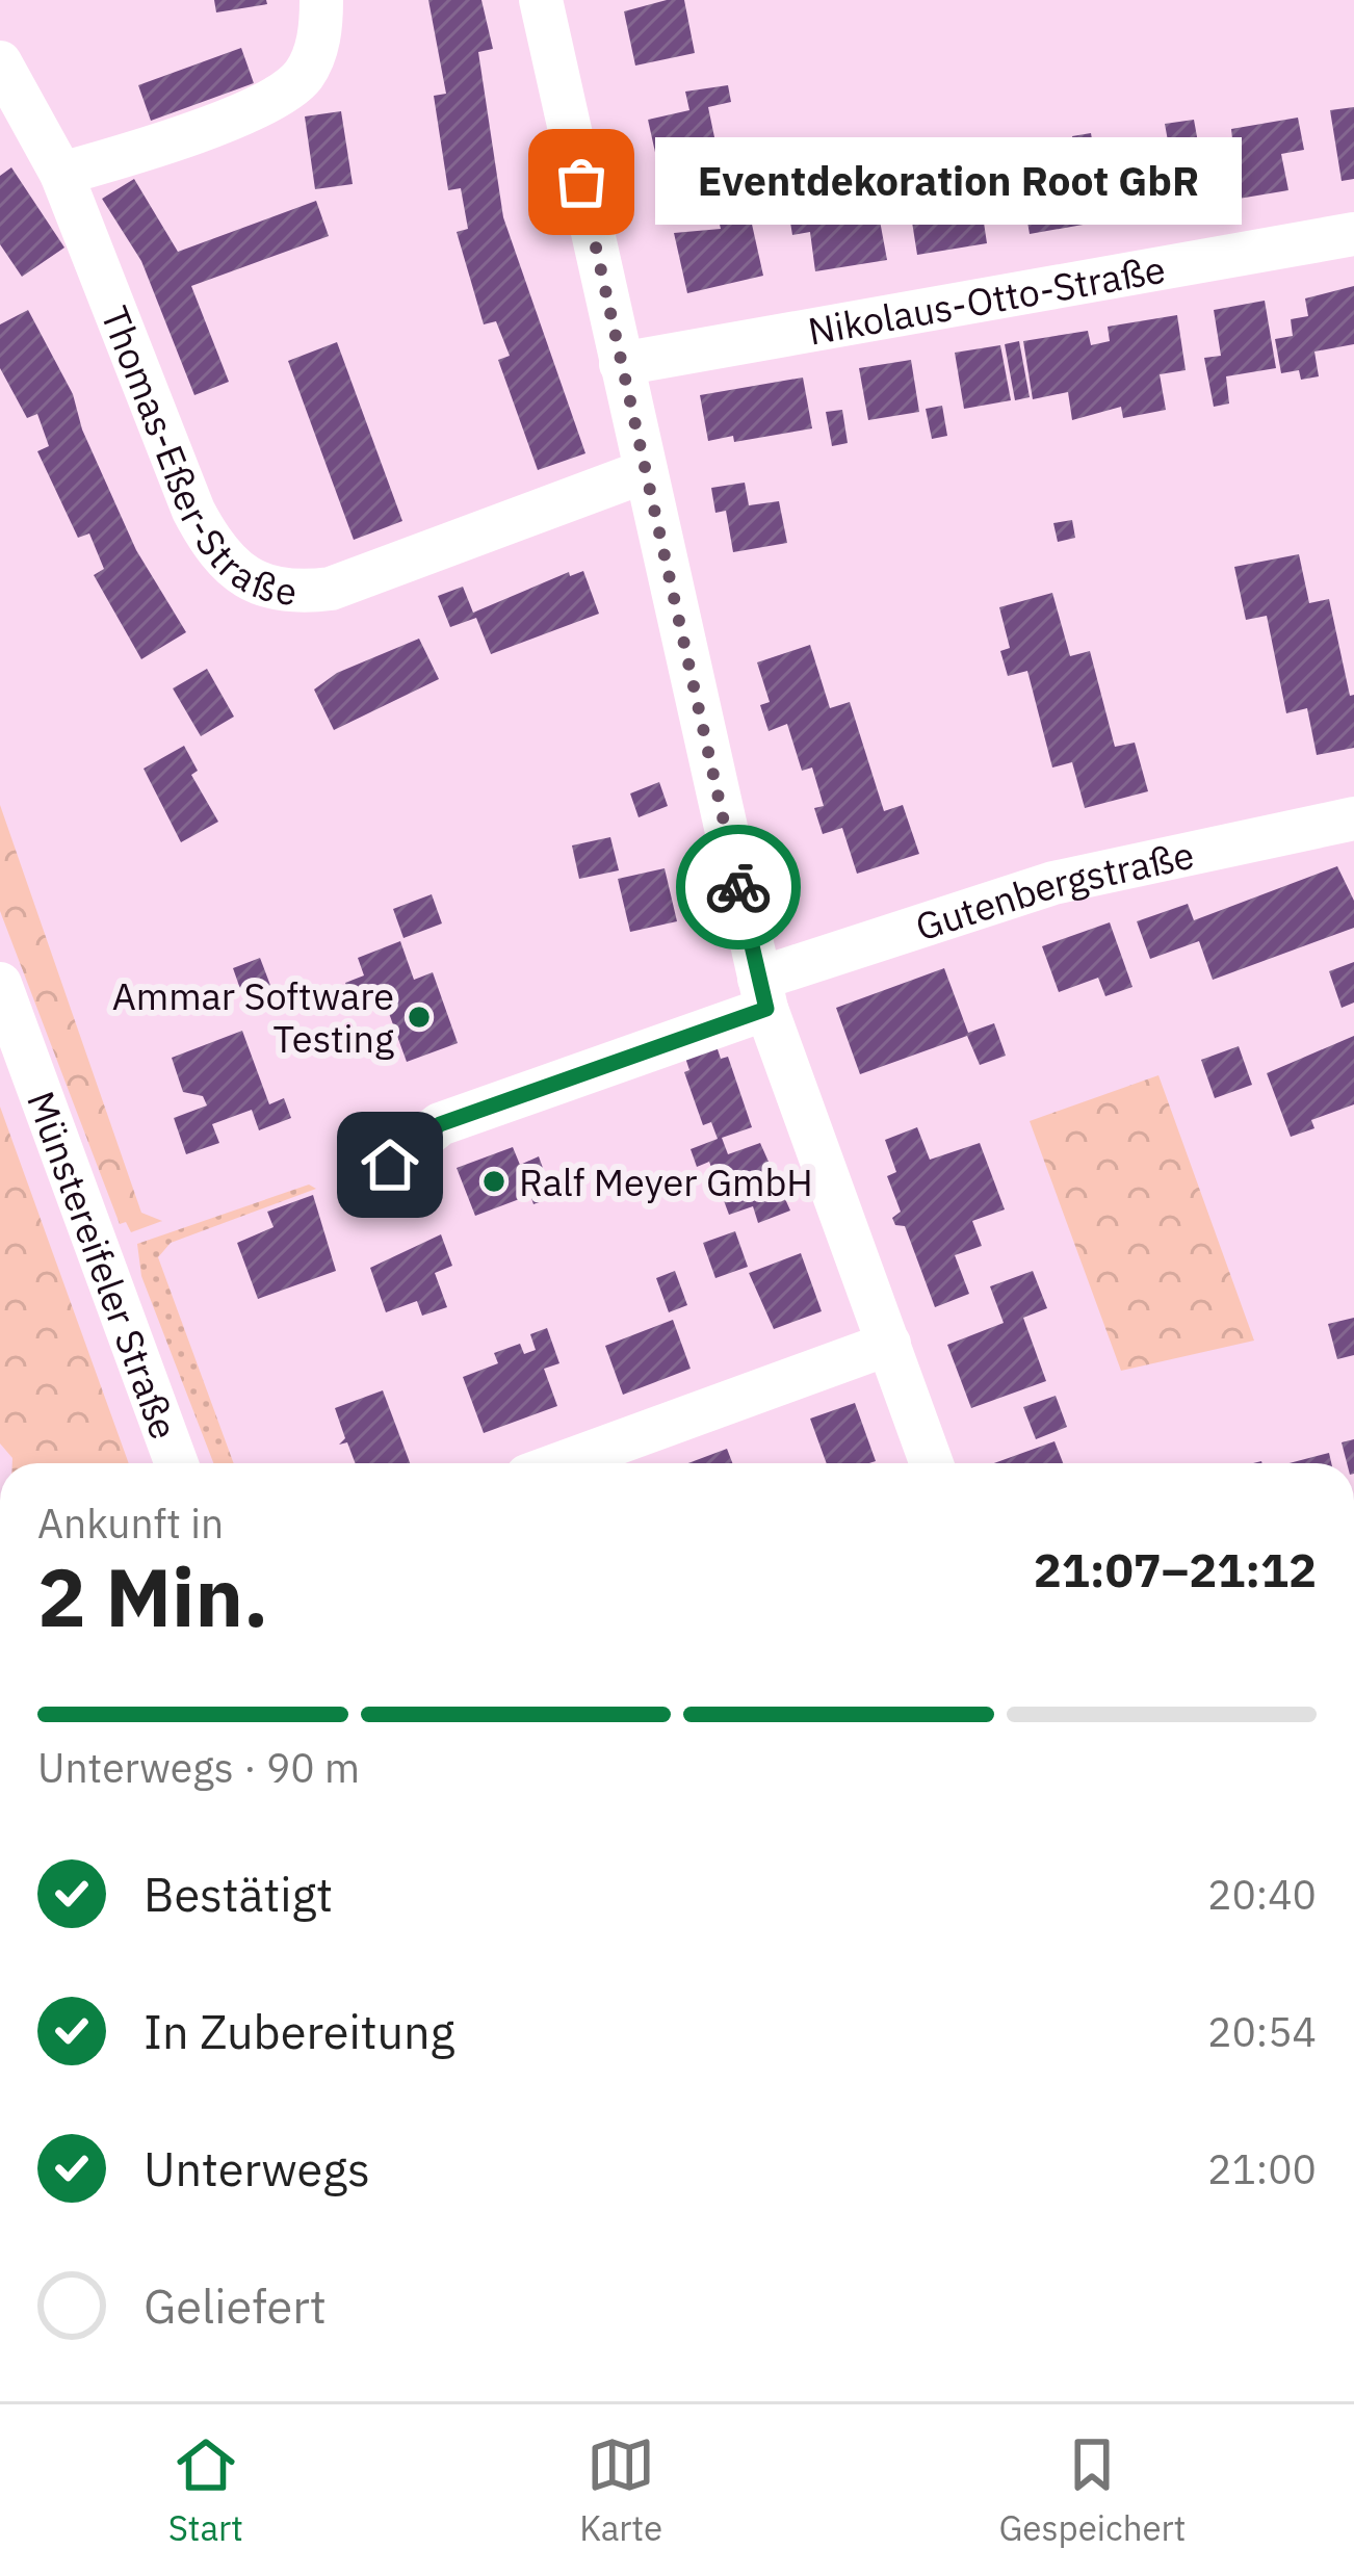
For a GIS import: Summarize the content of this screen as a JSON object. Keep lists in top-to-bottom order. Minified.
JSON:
{"streets":{"street":["Nikolaus-Otto-Straße","Thomas-Eßer-Straße","Gutenbergstraße","Münstereifeler Straße"]},"places":["Eventdekoration Root GbR","Ammar Software Testing","Ralf Meyer GmbH"],"page":{"bubble":"Eventdekoration Root GbR","heading":["2 Min.","Ankunft in","21:07–21:12"],"bar":"Unterwegs · 90 m","list":[["Bestätigt","20:40"],["In Zubereitung","20:54"],["Unterwegs","21:00"],"Geliefert"],"tabs":["Start","Karte","Gespeichert"]}}
